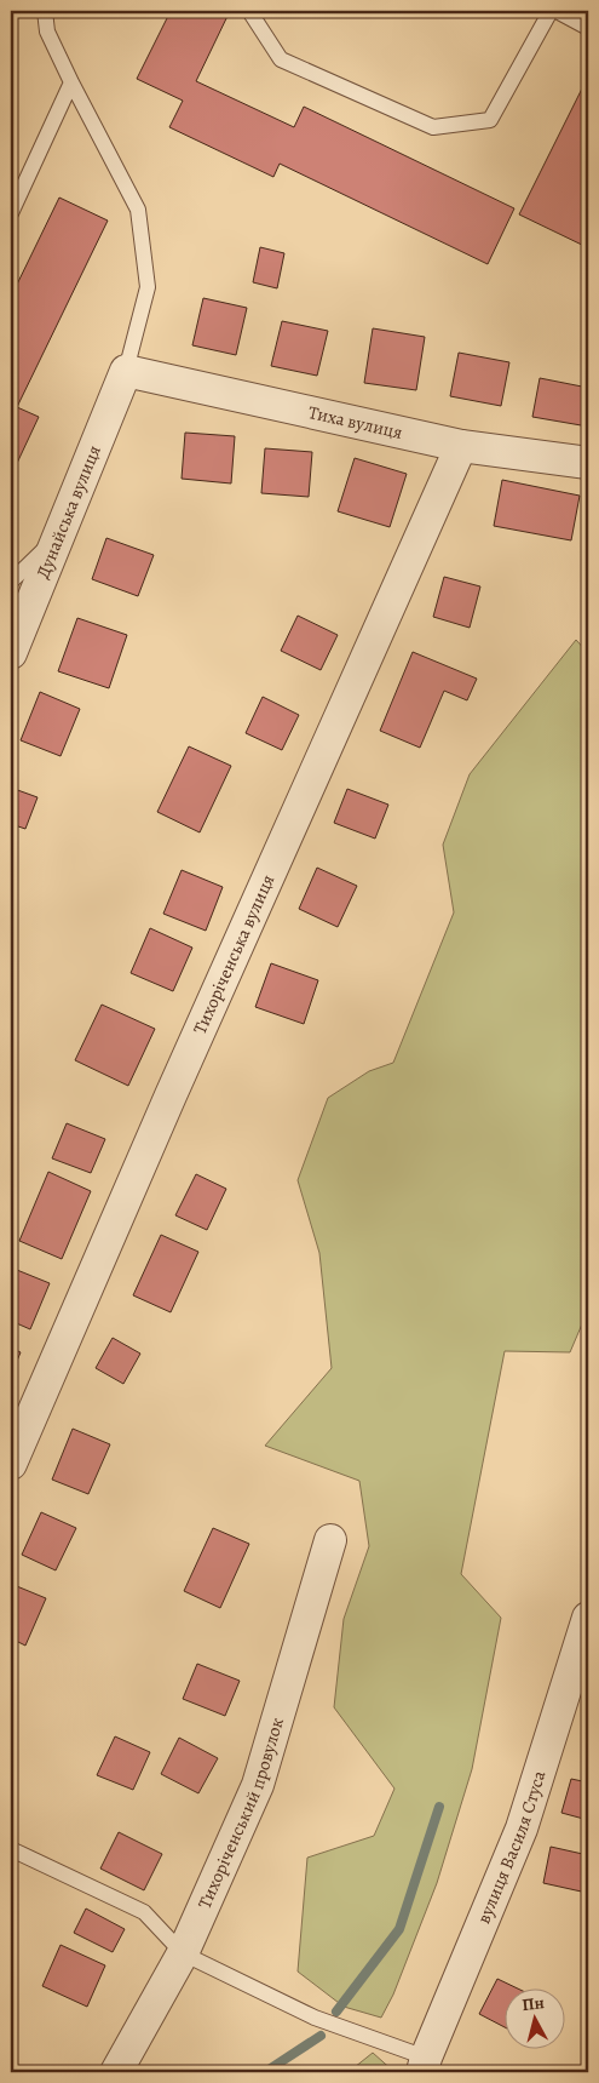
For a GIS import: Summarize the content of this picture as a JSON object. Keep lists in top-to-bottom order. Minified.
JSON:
{"streets":{"street":["Тиха вулиця","Дунайська вулиця","Тихоріченська вулиця","Тихоріченський провулок","вулиця Василя Стуса"]},"crossings":[["Тиха вулиця","Дунайська вулиця"],["Тиха вулиця","Тихоріченська вулиця"]],"north":"top"}
